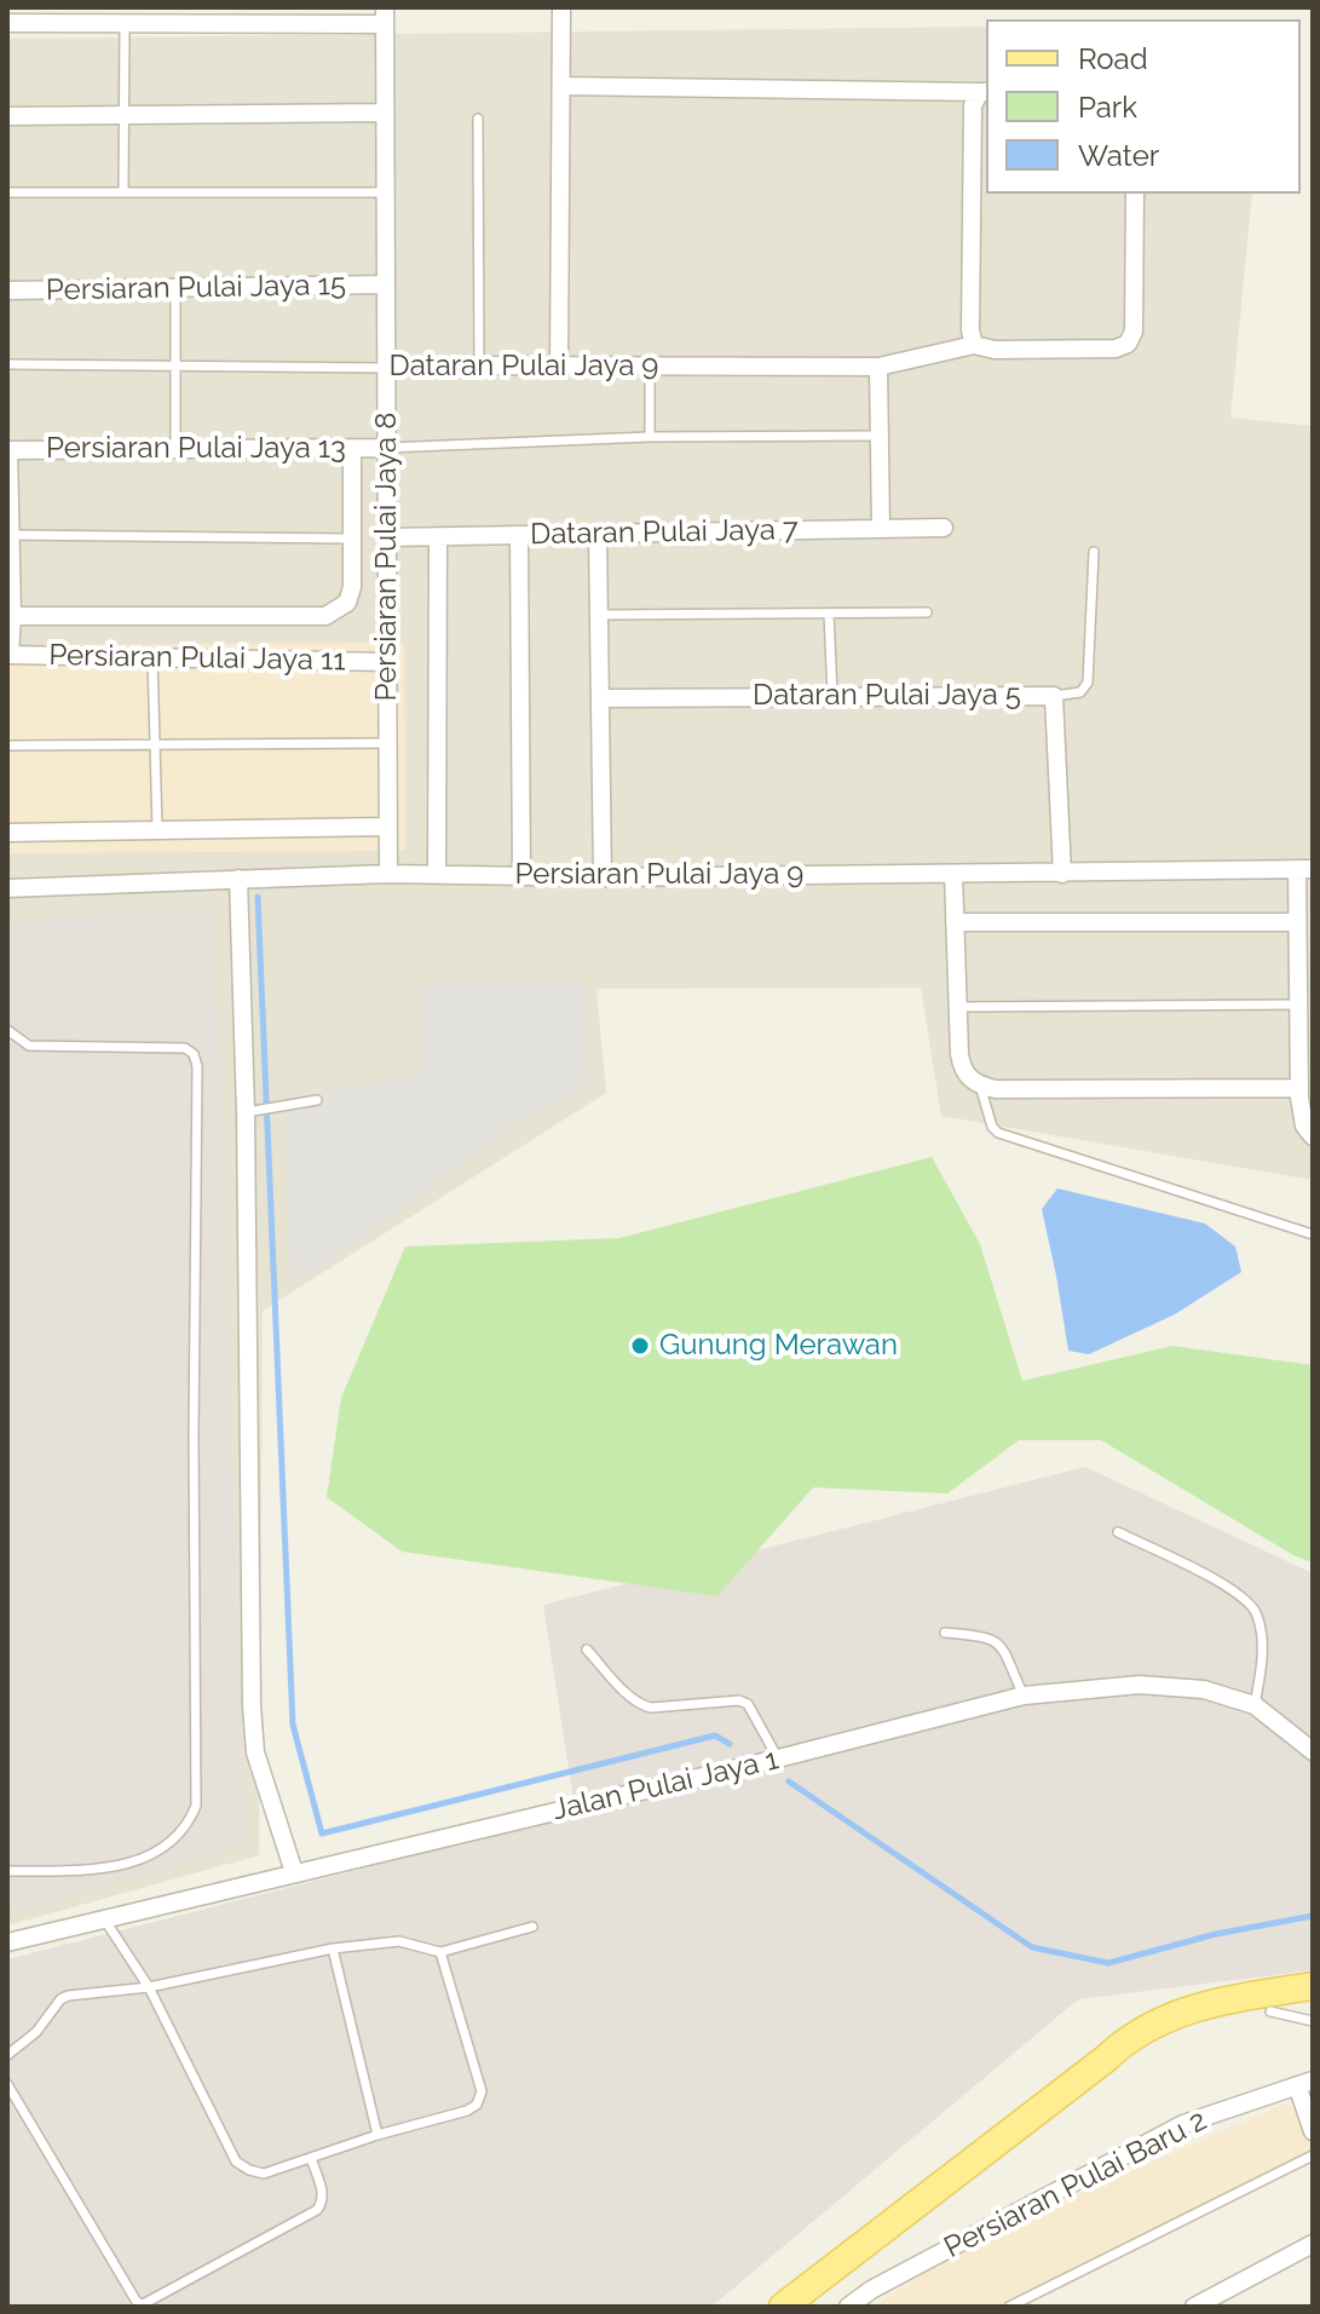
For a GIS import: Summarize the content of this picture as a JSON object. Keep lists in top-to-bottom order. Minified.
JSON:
{"streets":{"street":["Persiaran Pulai Jaya 15","Dataran Pulai Jaya 9","Persiaran Pulai Jaya 13","Dataran Pulai Jaya 7","Persiaran Pulai Jaya 8","Persiaran Pulai Jaya 11","Dataran Pulai Jaya 5","Persiaran Pulai Jaya 9","Jalan Pulai Jaya 1","Persiaran Pulai Baru 2"]},"crossings":[["Persiaran Pulai Jaya 15","Persiaran Pulai Jaya 8"],["Dataran Pulai Jaya 9","Persiaran Pulai Jaya 8"],["Persiaran Pulai Jaya 13","Persiaran Pulai Jaya 8"],["Dataran Pulai Jaya 7","Persiaran Pulai Jaya 8"],["Persiaran Pulai Jaya 8","Persiaran Pulai Jaya 11"],["Persiaran Pulai Jaya 8","Persiaran Pulai Jaya 9"],["Dataran Pulai Jaya 5","Persiaran Pulai Jaya 9"]],"places":["Gunung Merawan"],"legend":["Road","Park","Water"]}
